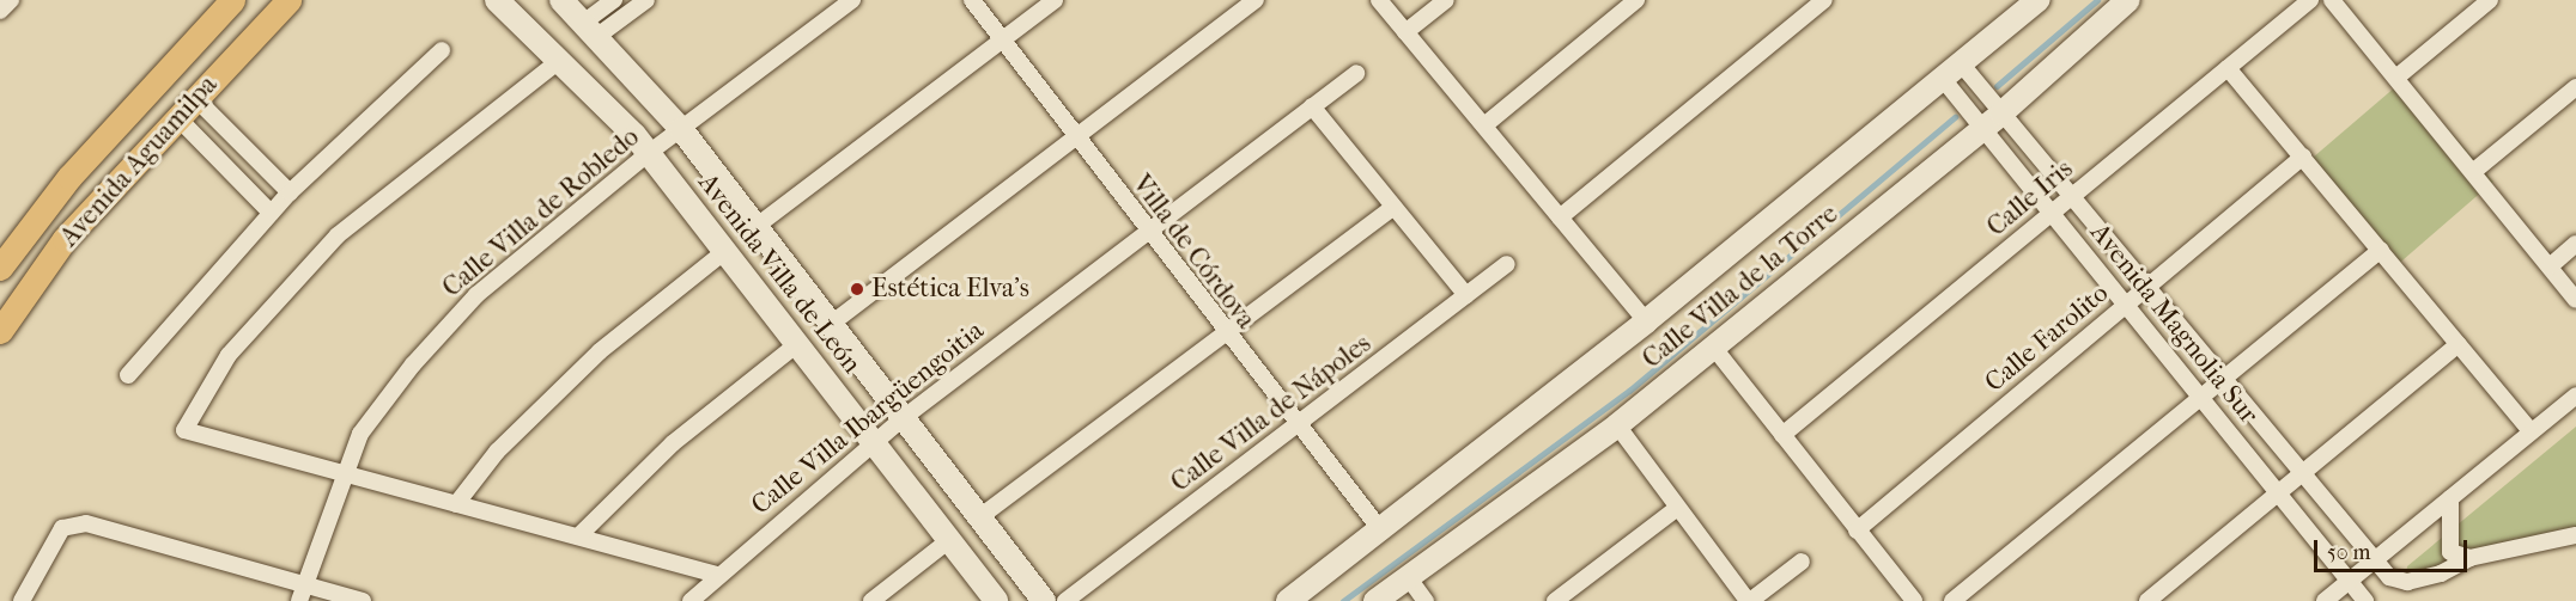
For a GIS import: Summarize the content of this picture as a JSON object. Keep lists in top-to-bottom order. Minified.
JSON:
{"streets":{"main road":["Avenida Aguamilpa"],"street":["Calle Iris","Calle Villa de Robledo","Villa de Córdova","Avenida Villa de León","Calle Villa de la Torre","Avenida Magnolia Sur","Calle Farolito","Calle Villa de Nápoles","Calle Villa Ibargüengoitia"]},"crossings":[["Calle Iris","Avenida Magnolia Sur"],["Calle Villa de Robledo","Avenida Villa de León"],["Villa de Córdova","Calle Villa de la Torre"],["Villa de Córdova","Calle Villa de Nápoles"],["Villa de Córdova","Calle Villa Ibargüengoitia"],["Avenida Villa de León","Calle Villa Ibargüengoitia"],["Calle Villa de la Torre","Avenida Magnolia Sur"],["Avenida Magnolia Sur","Calle Farolito"]],"places":["Estética Elva’s"],"scale_bar":"50 m"}
